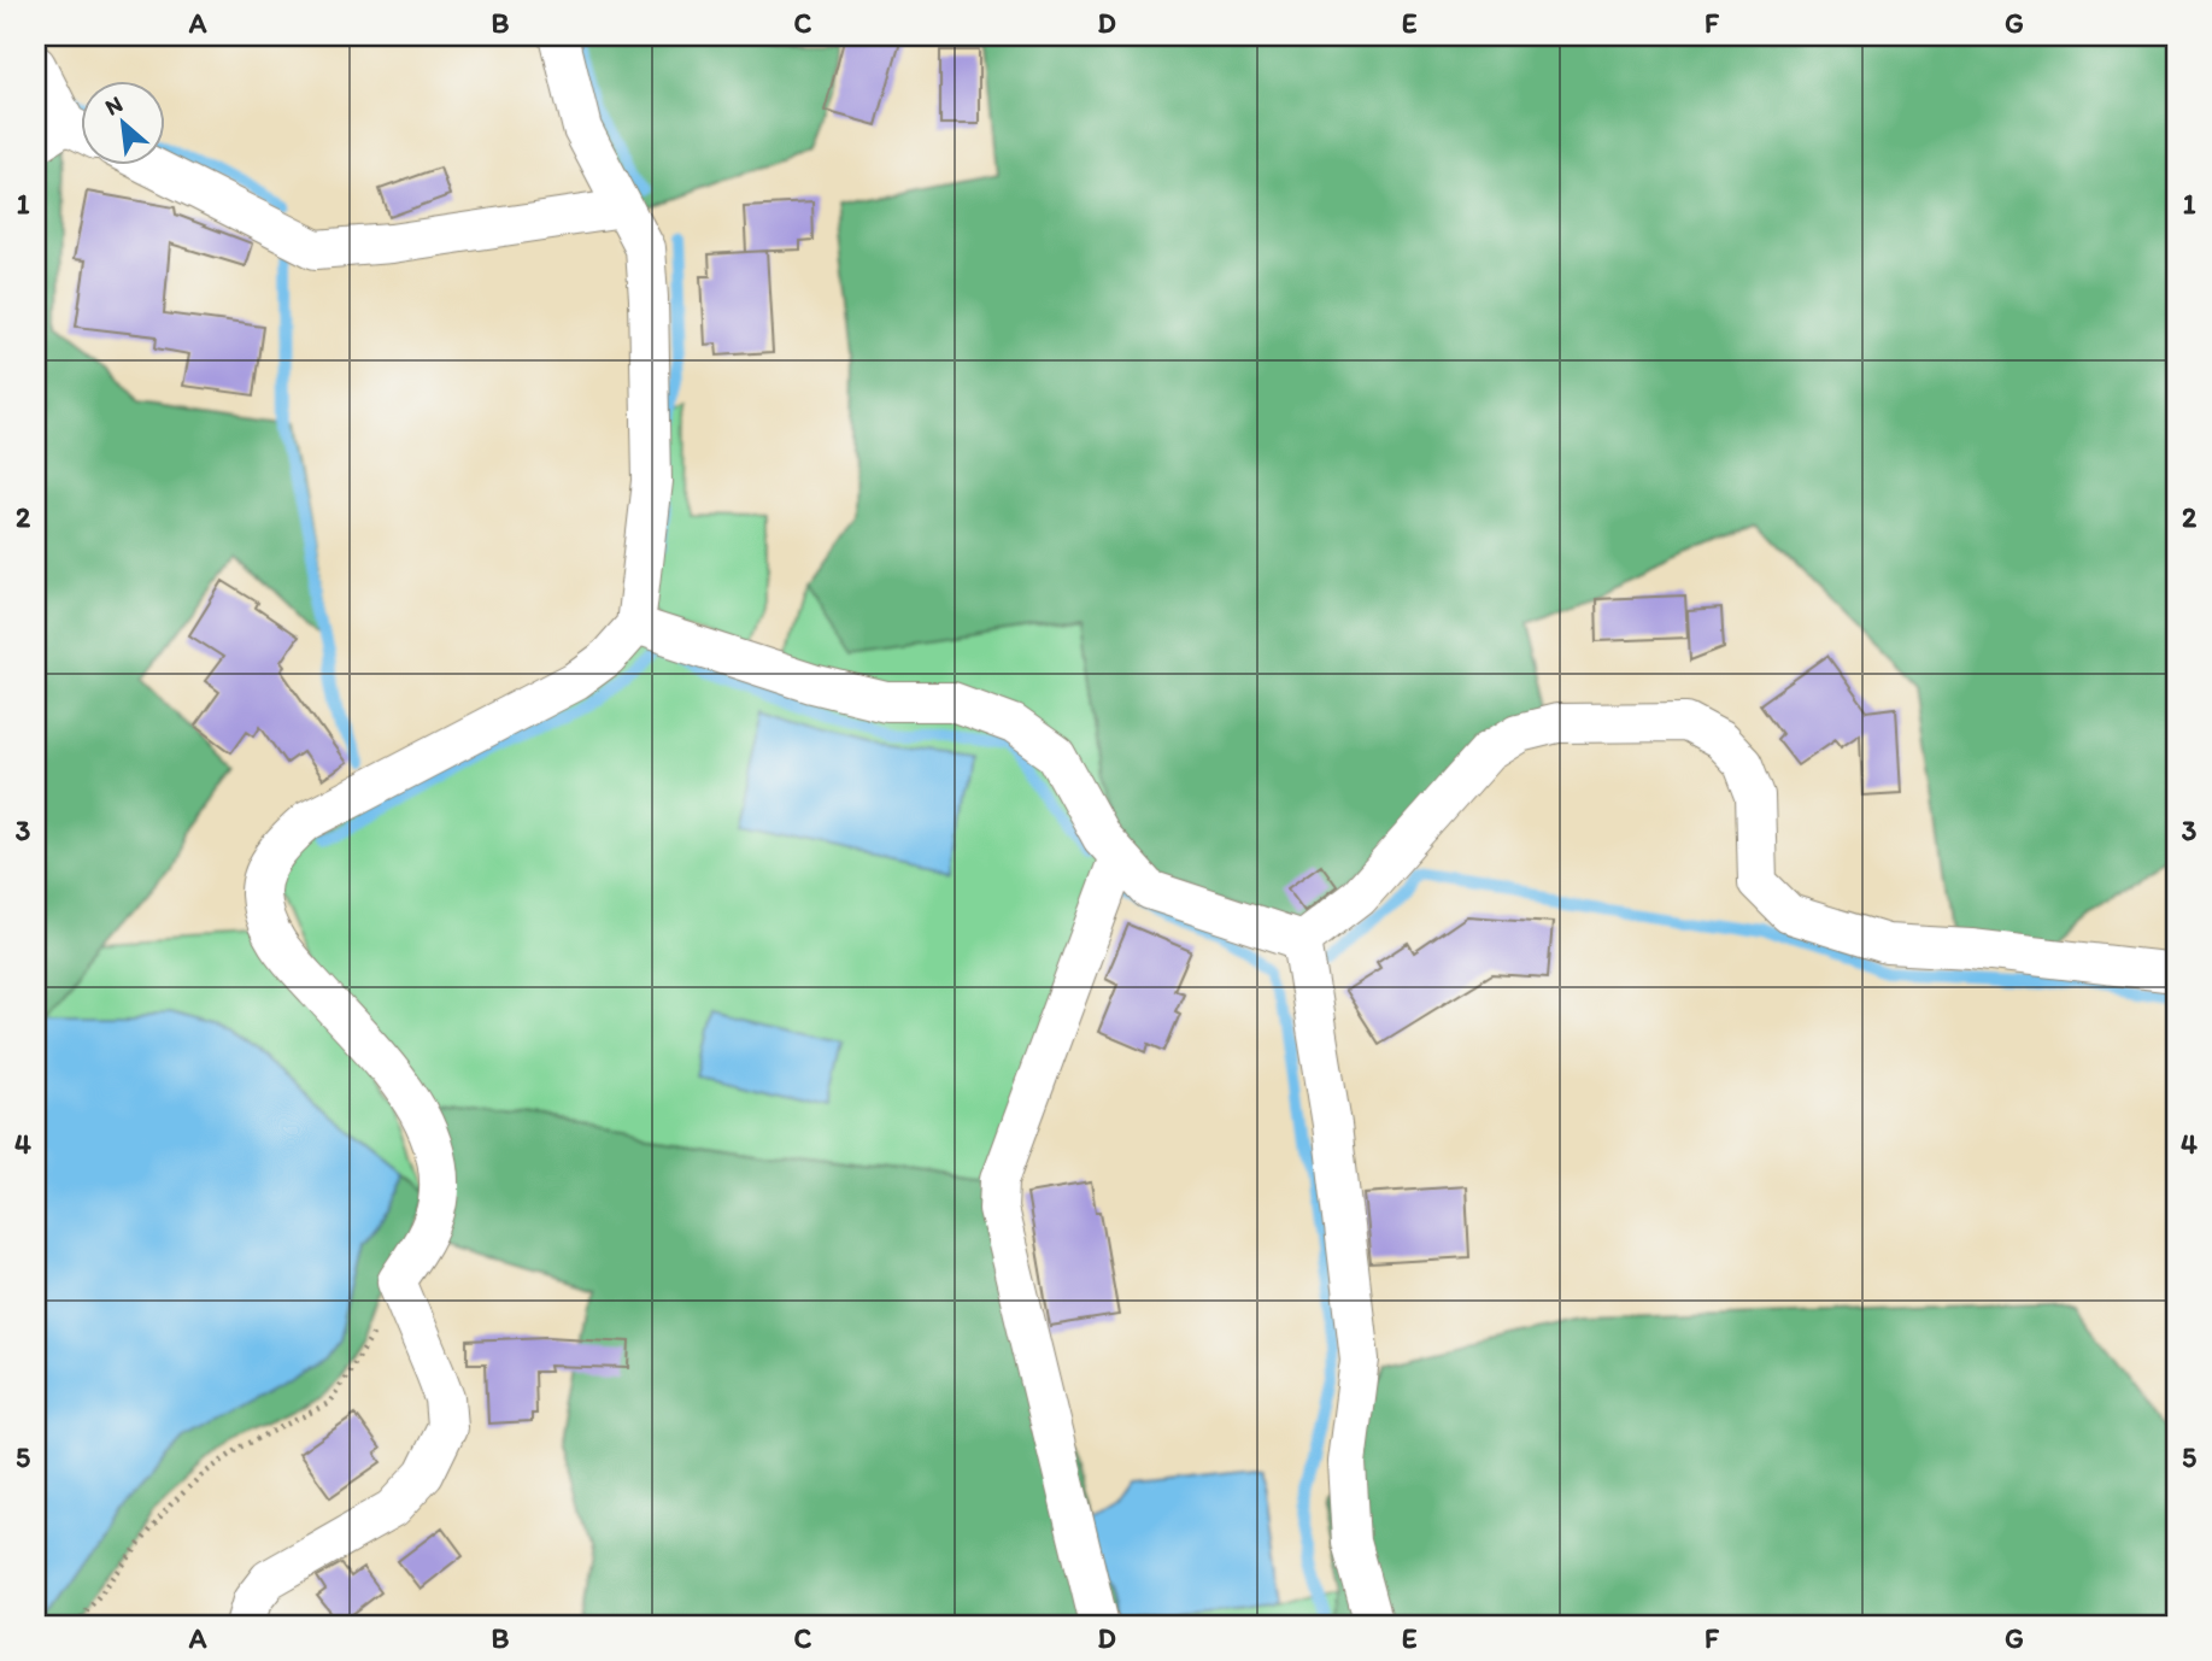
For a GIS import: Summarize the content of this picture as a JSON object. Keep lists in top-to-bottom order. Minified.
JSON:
{"north":"top left","grid":{"columns":["A","B","C","D","E","F","G"],"rows":["1","2","3","4","5"]}}
